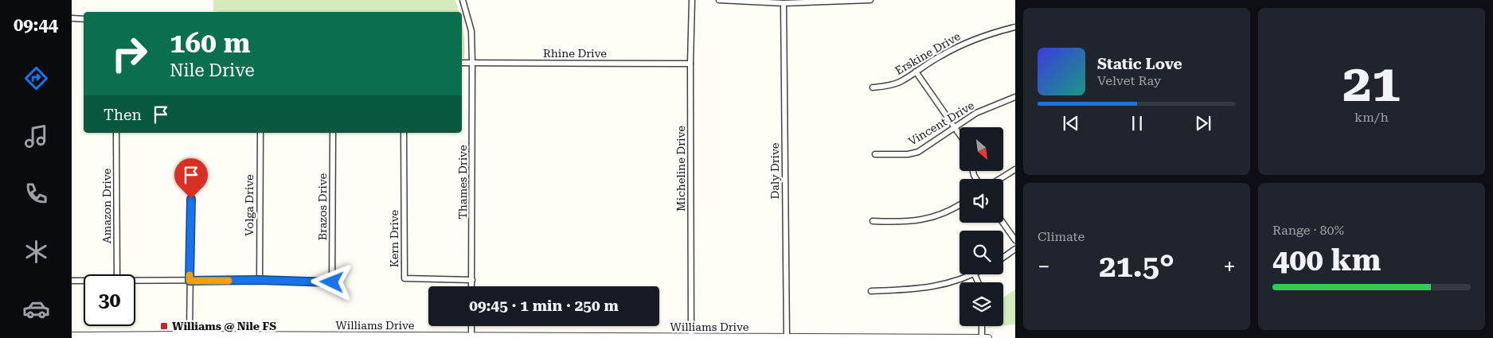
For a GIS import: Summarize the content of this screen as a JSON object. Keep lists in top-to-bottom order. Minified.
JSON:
{"streets":{"street":["Rhine Drive","Erskine Drive","Vincent Drive","Micheline Drive","Daly Drive","Thames Drive","Volga Drive","Amazon Drive","Brazos Drive","Kern Drive","Williams Drive"]},"crossings":[["Rhine Drive","Micheline Drive"],["Rhine Drive","Thames Drive"],["Micheline Drive","Williams Drive"],["Daly Drive","Williams Drive"],["Thames Drive","Kern Drive"],["Volga Drive","Brazos Drive"]],"places":{"transit":["Williams @ Nile FS"]},"north":"bottom right","page":{"tabs":"09:44","tile":[["21","km/h"],"Climate",["Range · 80%","400 km"]],"turn":["160 m","Nile Drive"],"song":["Static Love","Velvet Ray"],"then":"Then","heat":["−","21.5°","+"],"limit":"30","trip":"09:45 · 1 min · 250 m"}}
